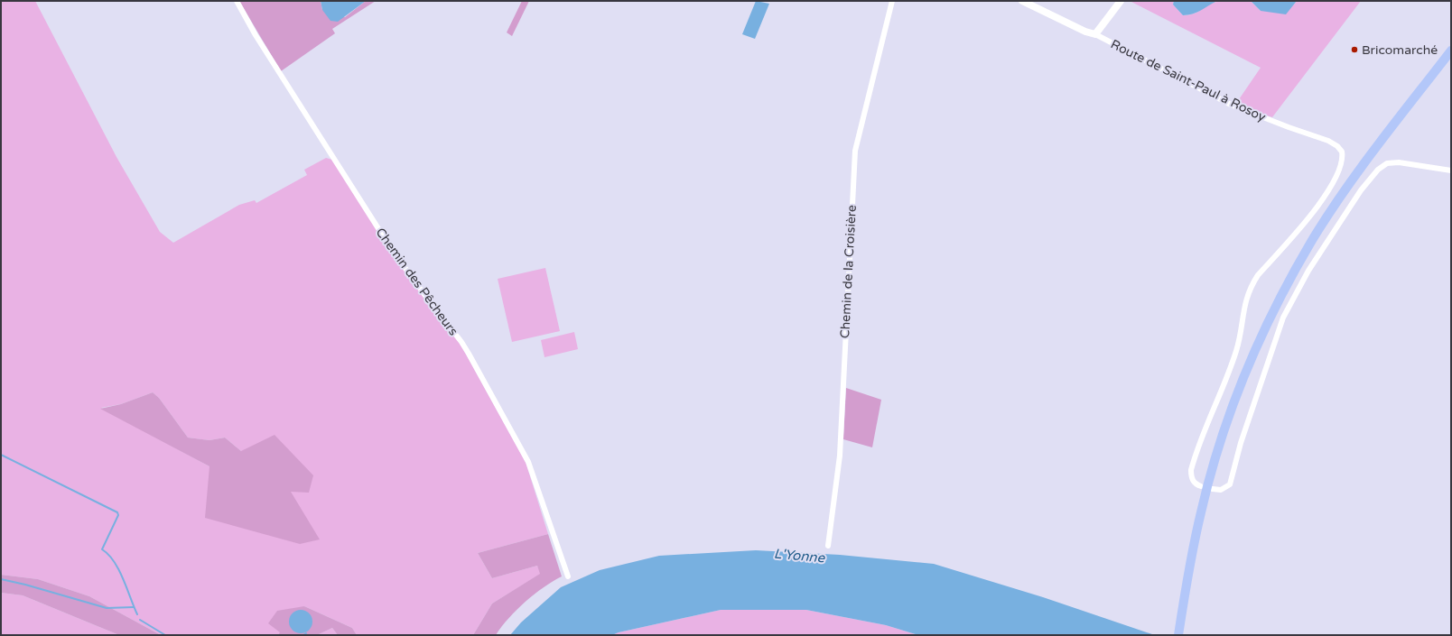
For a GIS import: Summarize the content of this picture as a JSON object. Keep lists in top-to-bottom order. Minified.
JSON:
{"streets":{"street":["Route de Saint-Paul à Rosoy","Chemin de la Croisière","Chemin des Pêcheurs"]},"water":["L'Yonne"],"places":["Bricomarché"]}
